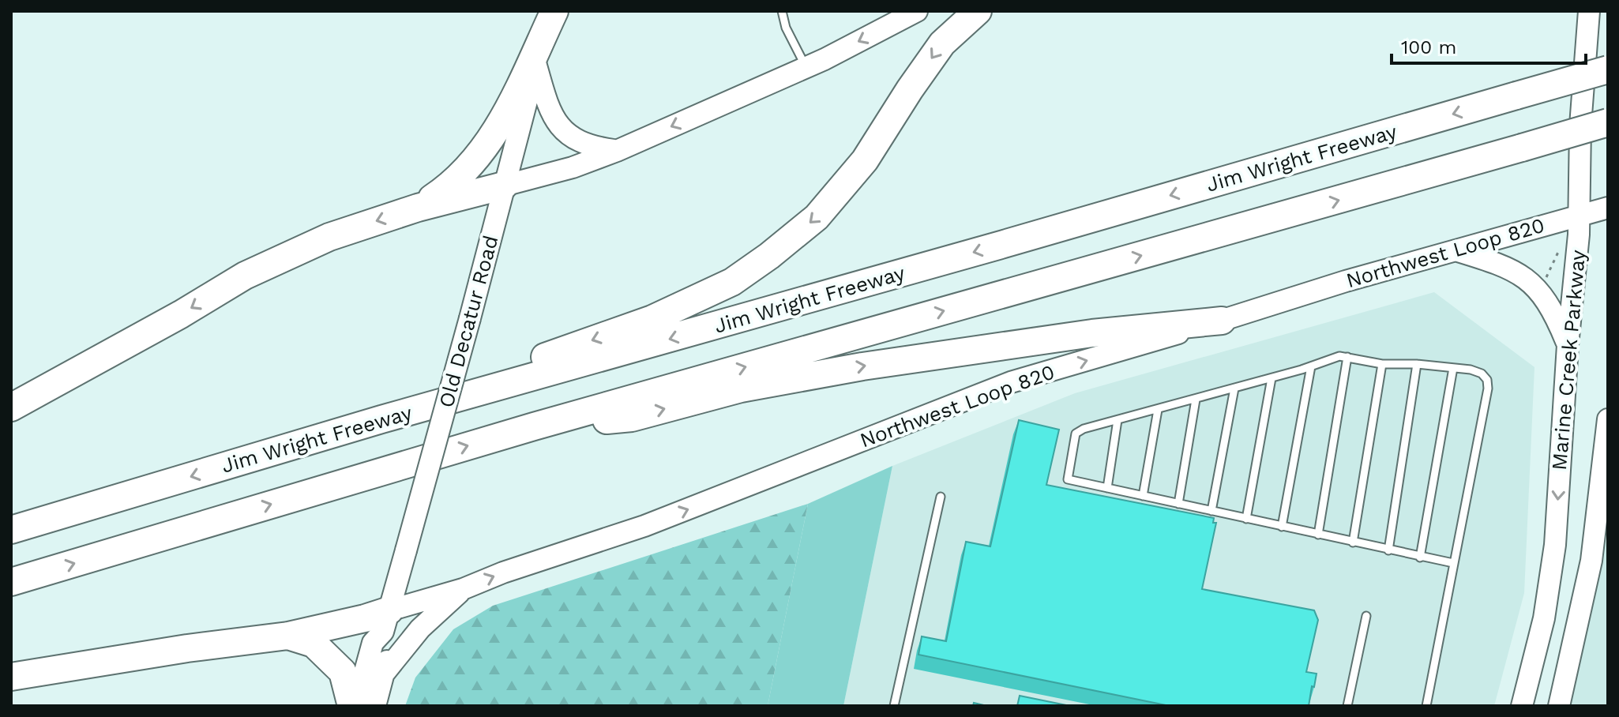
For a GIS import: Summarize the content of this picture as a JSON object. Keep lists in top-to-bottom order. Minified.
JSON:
{"streets":{"highway":["Jim Wright Freeway"],"main road":["Northwest Loop 820","Old Decatur Road","Marine Creek Parkway"]},"crossings":[["Northwest Loop 820","Old Decatur Road"],["Northwest Loop 820","Marine Creek Parkway"]],"one_way":["Northwest Loop 820"],"scale_bar":"100 m"}
